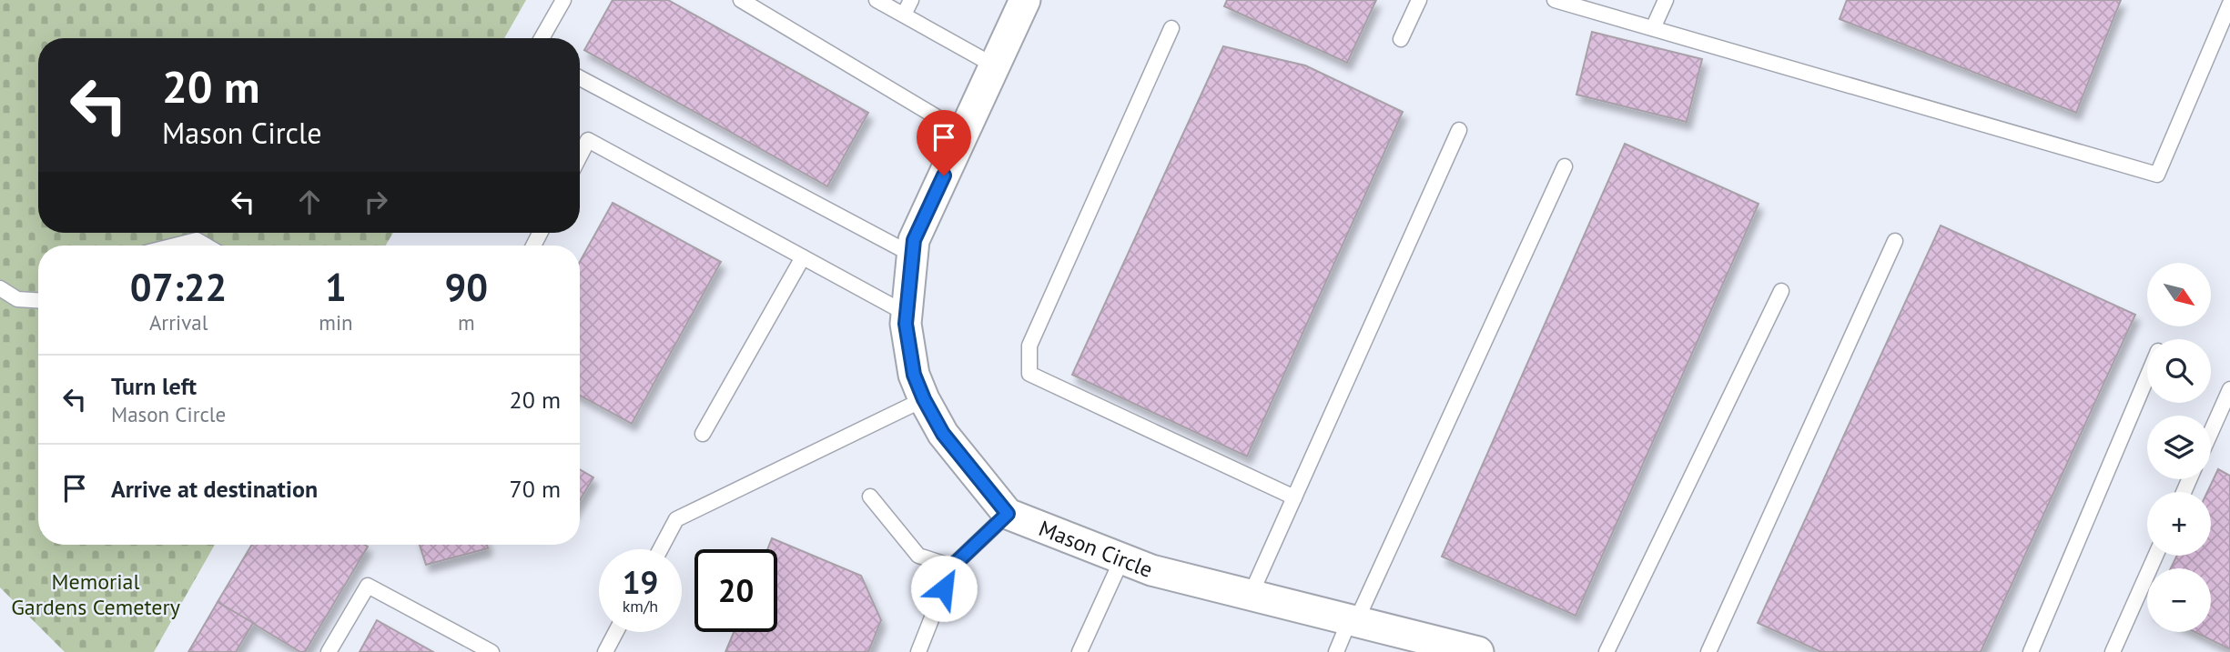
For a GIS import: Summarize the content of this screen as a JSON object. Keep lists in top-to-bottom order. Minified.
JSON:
{"streets":{"street":["Mason Circle"]},"parks":["Memorial Gardens Cemetery"],"north":"bottom right","page":{"turn":["20 m","Mason Circle"],"eta":["07:22","Arrival","1","min","90","m"],"map_buttons":["+","−"],"list":[{"name":"Turn left","note":"Mason Circle","value":"20 m"},{"name":"Arrive at destination","value":"70 m"}],"speed":"19 km/h","limit":"20"}}
